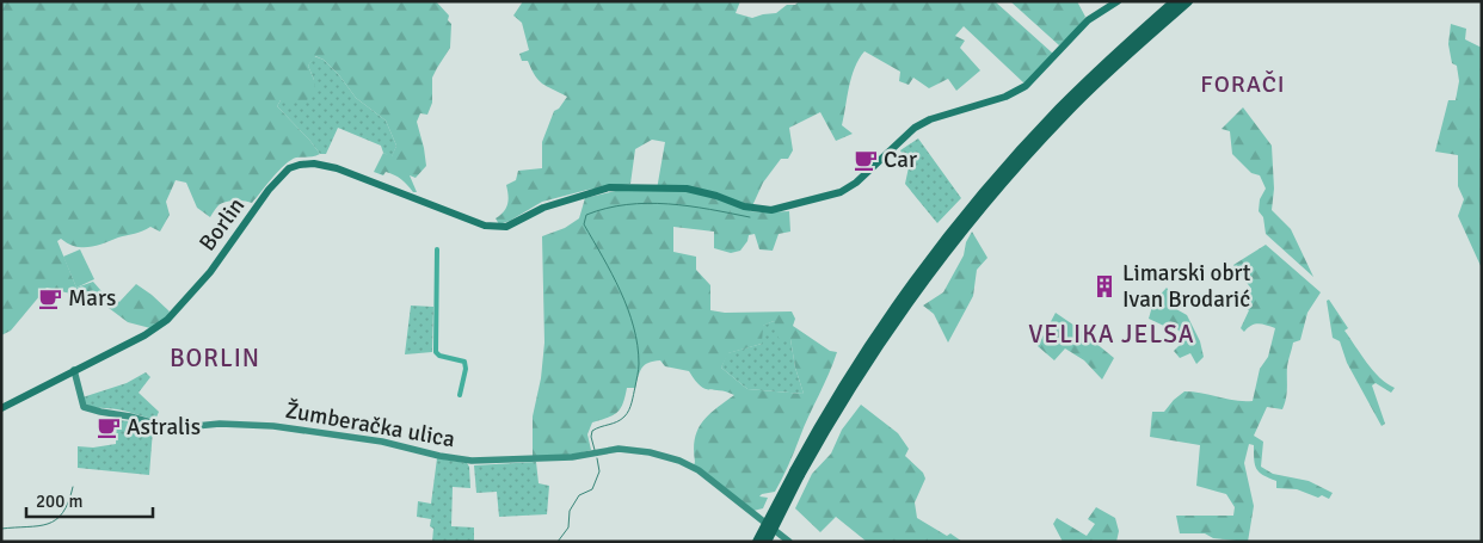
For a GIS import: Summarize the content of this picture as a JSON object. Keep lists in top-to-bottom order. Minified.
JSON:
{"streets":{"main road":["Borlin","Žumberačka ulica"]},"crossings":[["Borlin","Žumberačka ulica"]],"districts":["FORAČI","VELIKA JELSA","BORLIN"],"places":{"cafe":["Car","Mars","Astralis"],"building":["Limarski obrt Ivan Brodarić"]},"scale_bar":"200 m"}
